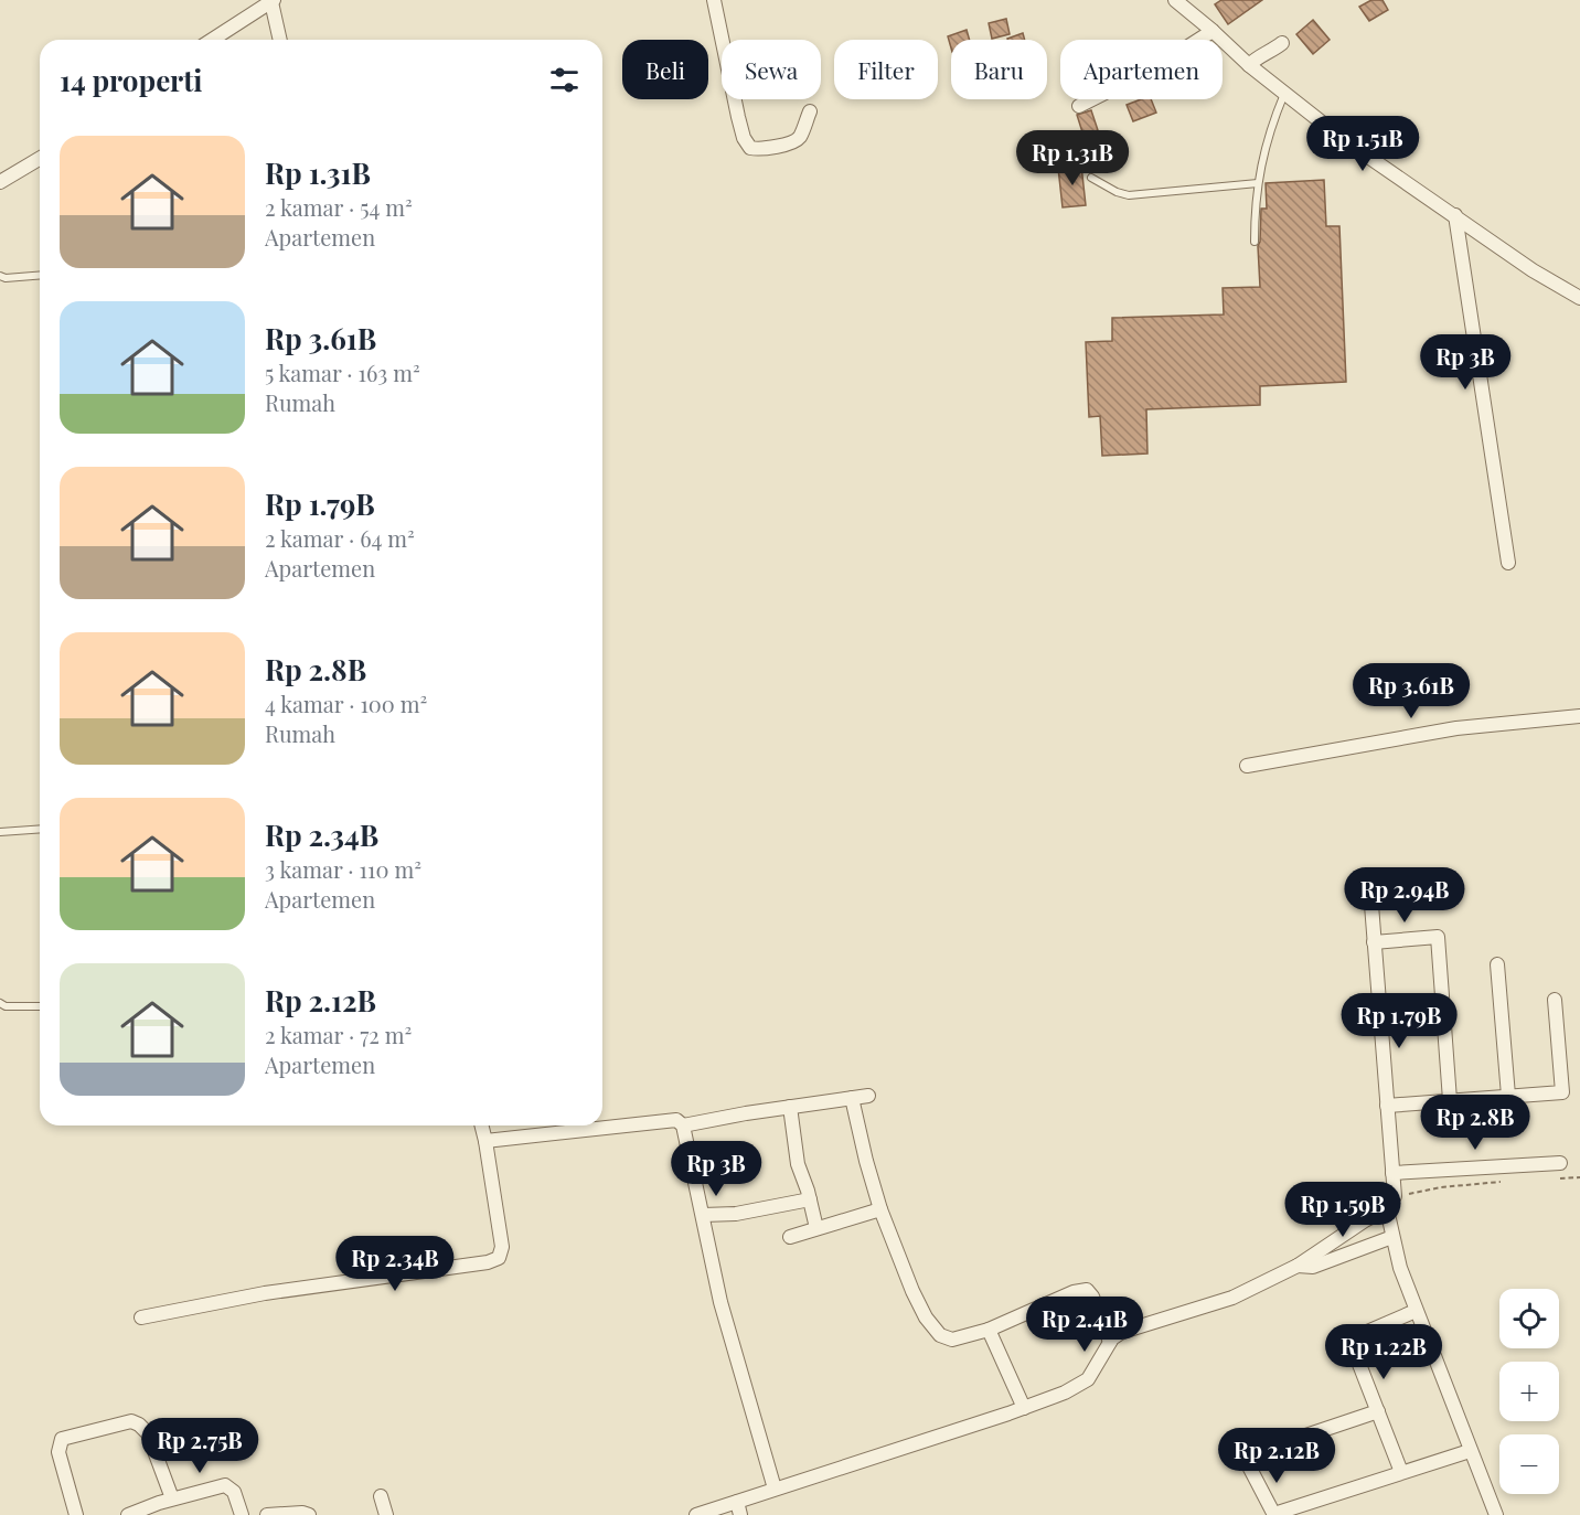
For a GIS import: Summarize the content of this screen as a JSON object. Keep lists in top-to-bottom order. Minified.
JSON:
{"page":{"chip":["Beli","Sewa","Filter","Baru","Apartemen"],"heading":"14 properti","price":["Rp 1.51B","Rp 1.31B","Rp 3B","Rp 3.61B","Rp 2.94B","Rp 1.79B","Rp 2.8B","Rp 3B","Rp 1.59B","Rp 2.34B","Rp 2.41B","Rp 1.22B","Rp 2.75B","Rp 2.12B"],"list":[{"name":"Rp 1.31B","note":"2 kamar · 54 m² · Apartemen"},{"name":"Rp 3.61B","note":"5 kamar · 163 m² · Rumah"},{"name":"Rp 1.79B","note":"2 kamar · 64 m² · Apartemen"},{"name":"Rp 2.8B","note":"4 kamar · 100 m² · Rumah"},{"name":"Rp 2.34B","note":"3 kamar · 110 m² · Apartemen"},{"name":"Rp 2.12B","note":"2 kamar · 72 m² · Apartemen"}],"map_buttons":["+","−"]}}
